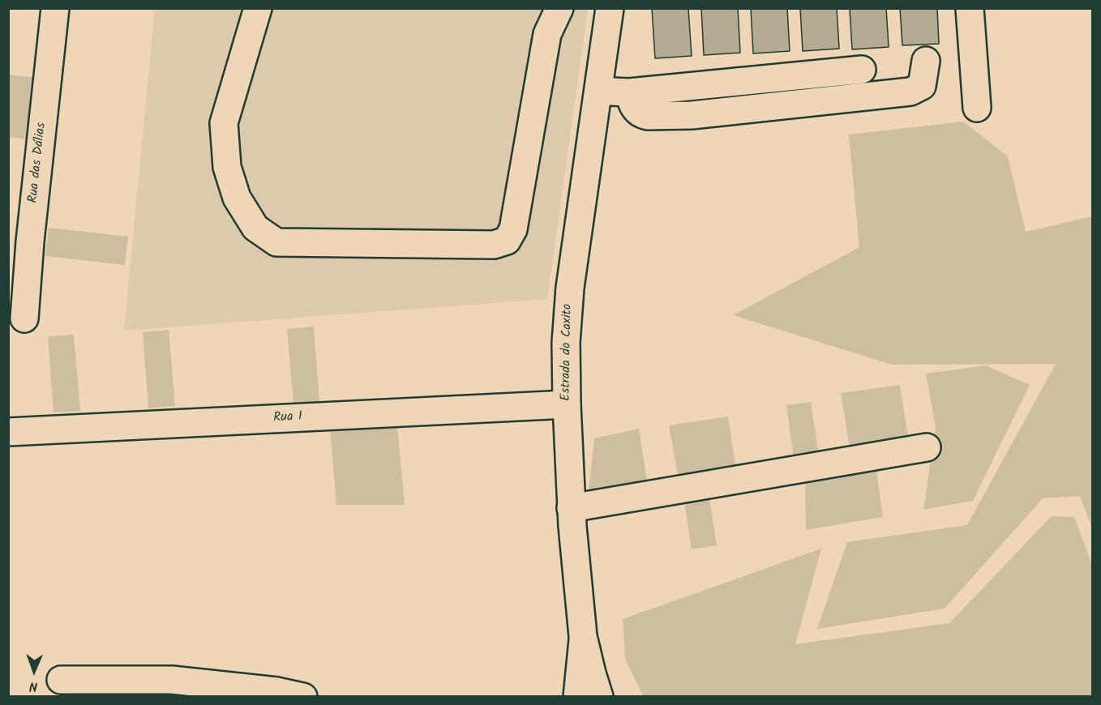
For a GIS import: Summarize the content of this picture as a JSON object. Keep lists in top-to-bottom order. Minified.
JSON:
{"streets":{"street":["Rua das Dálias","Estrada do Caxito","Rua 1"]},"crossings":[["Estrada do Caxito","Rua 1"]],"north":"bottom"}
